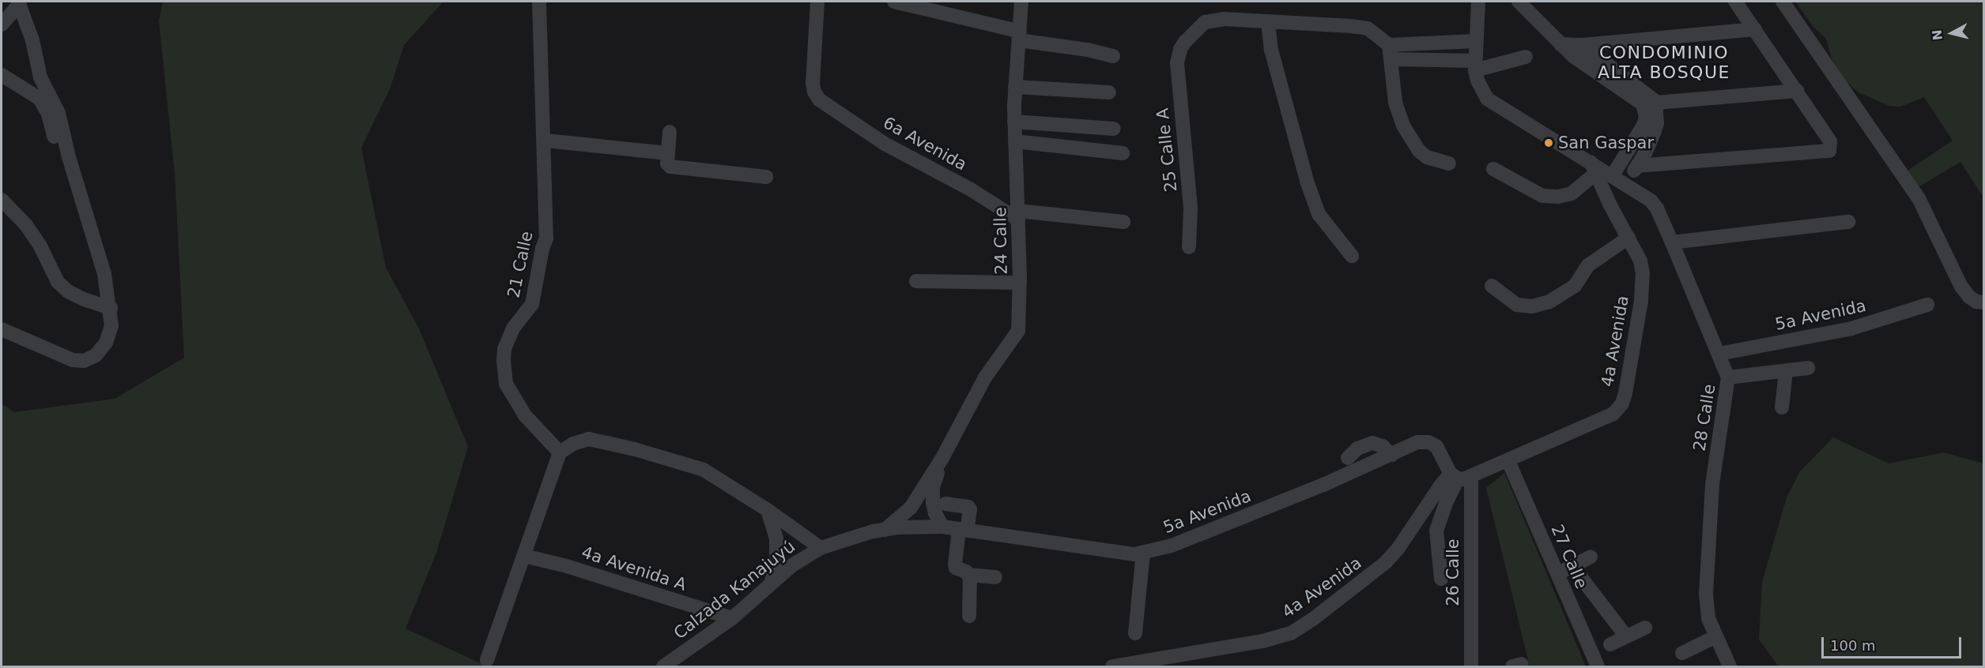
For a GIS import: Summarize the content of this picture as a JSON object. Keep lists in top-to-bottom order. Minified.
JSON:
{"streets":{"street":["6a Avenida","25 Calle A","24 Calle","21 Calle","5a Avenida","4a Avenida","28 Calle","27 Calle","4a Avenida A","26 Calle","Calzada Kanajuyú"]},"crossings":[["6a Avenida","24 Calle"],["24 Calle","5a Avenida"],["24 Calle","Calzada Kanajuyú"],["5a Avenida","4a Avenida"],["5a Avenida","28 Calle"],["5a Avenida","26 Calle"],["5a Avenida","Calzada Kanajuyú"],["4a Avenida","28 Calle"],["4a Avenida","27 Calle"],["4a Avenida","26 Calle"],["4a Avenida A","Calzada Kanajuyú"]],"districts":["CONDOMINIO ALTA BOSQUE"],"places":["San Gaspar"],"scale_bar":"100 m","north":"left"}
